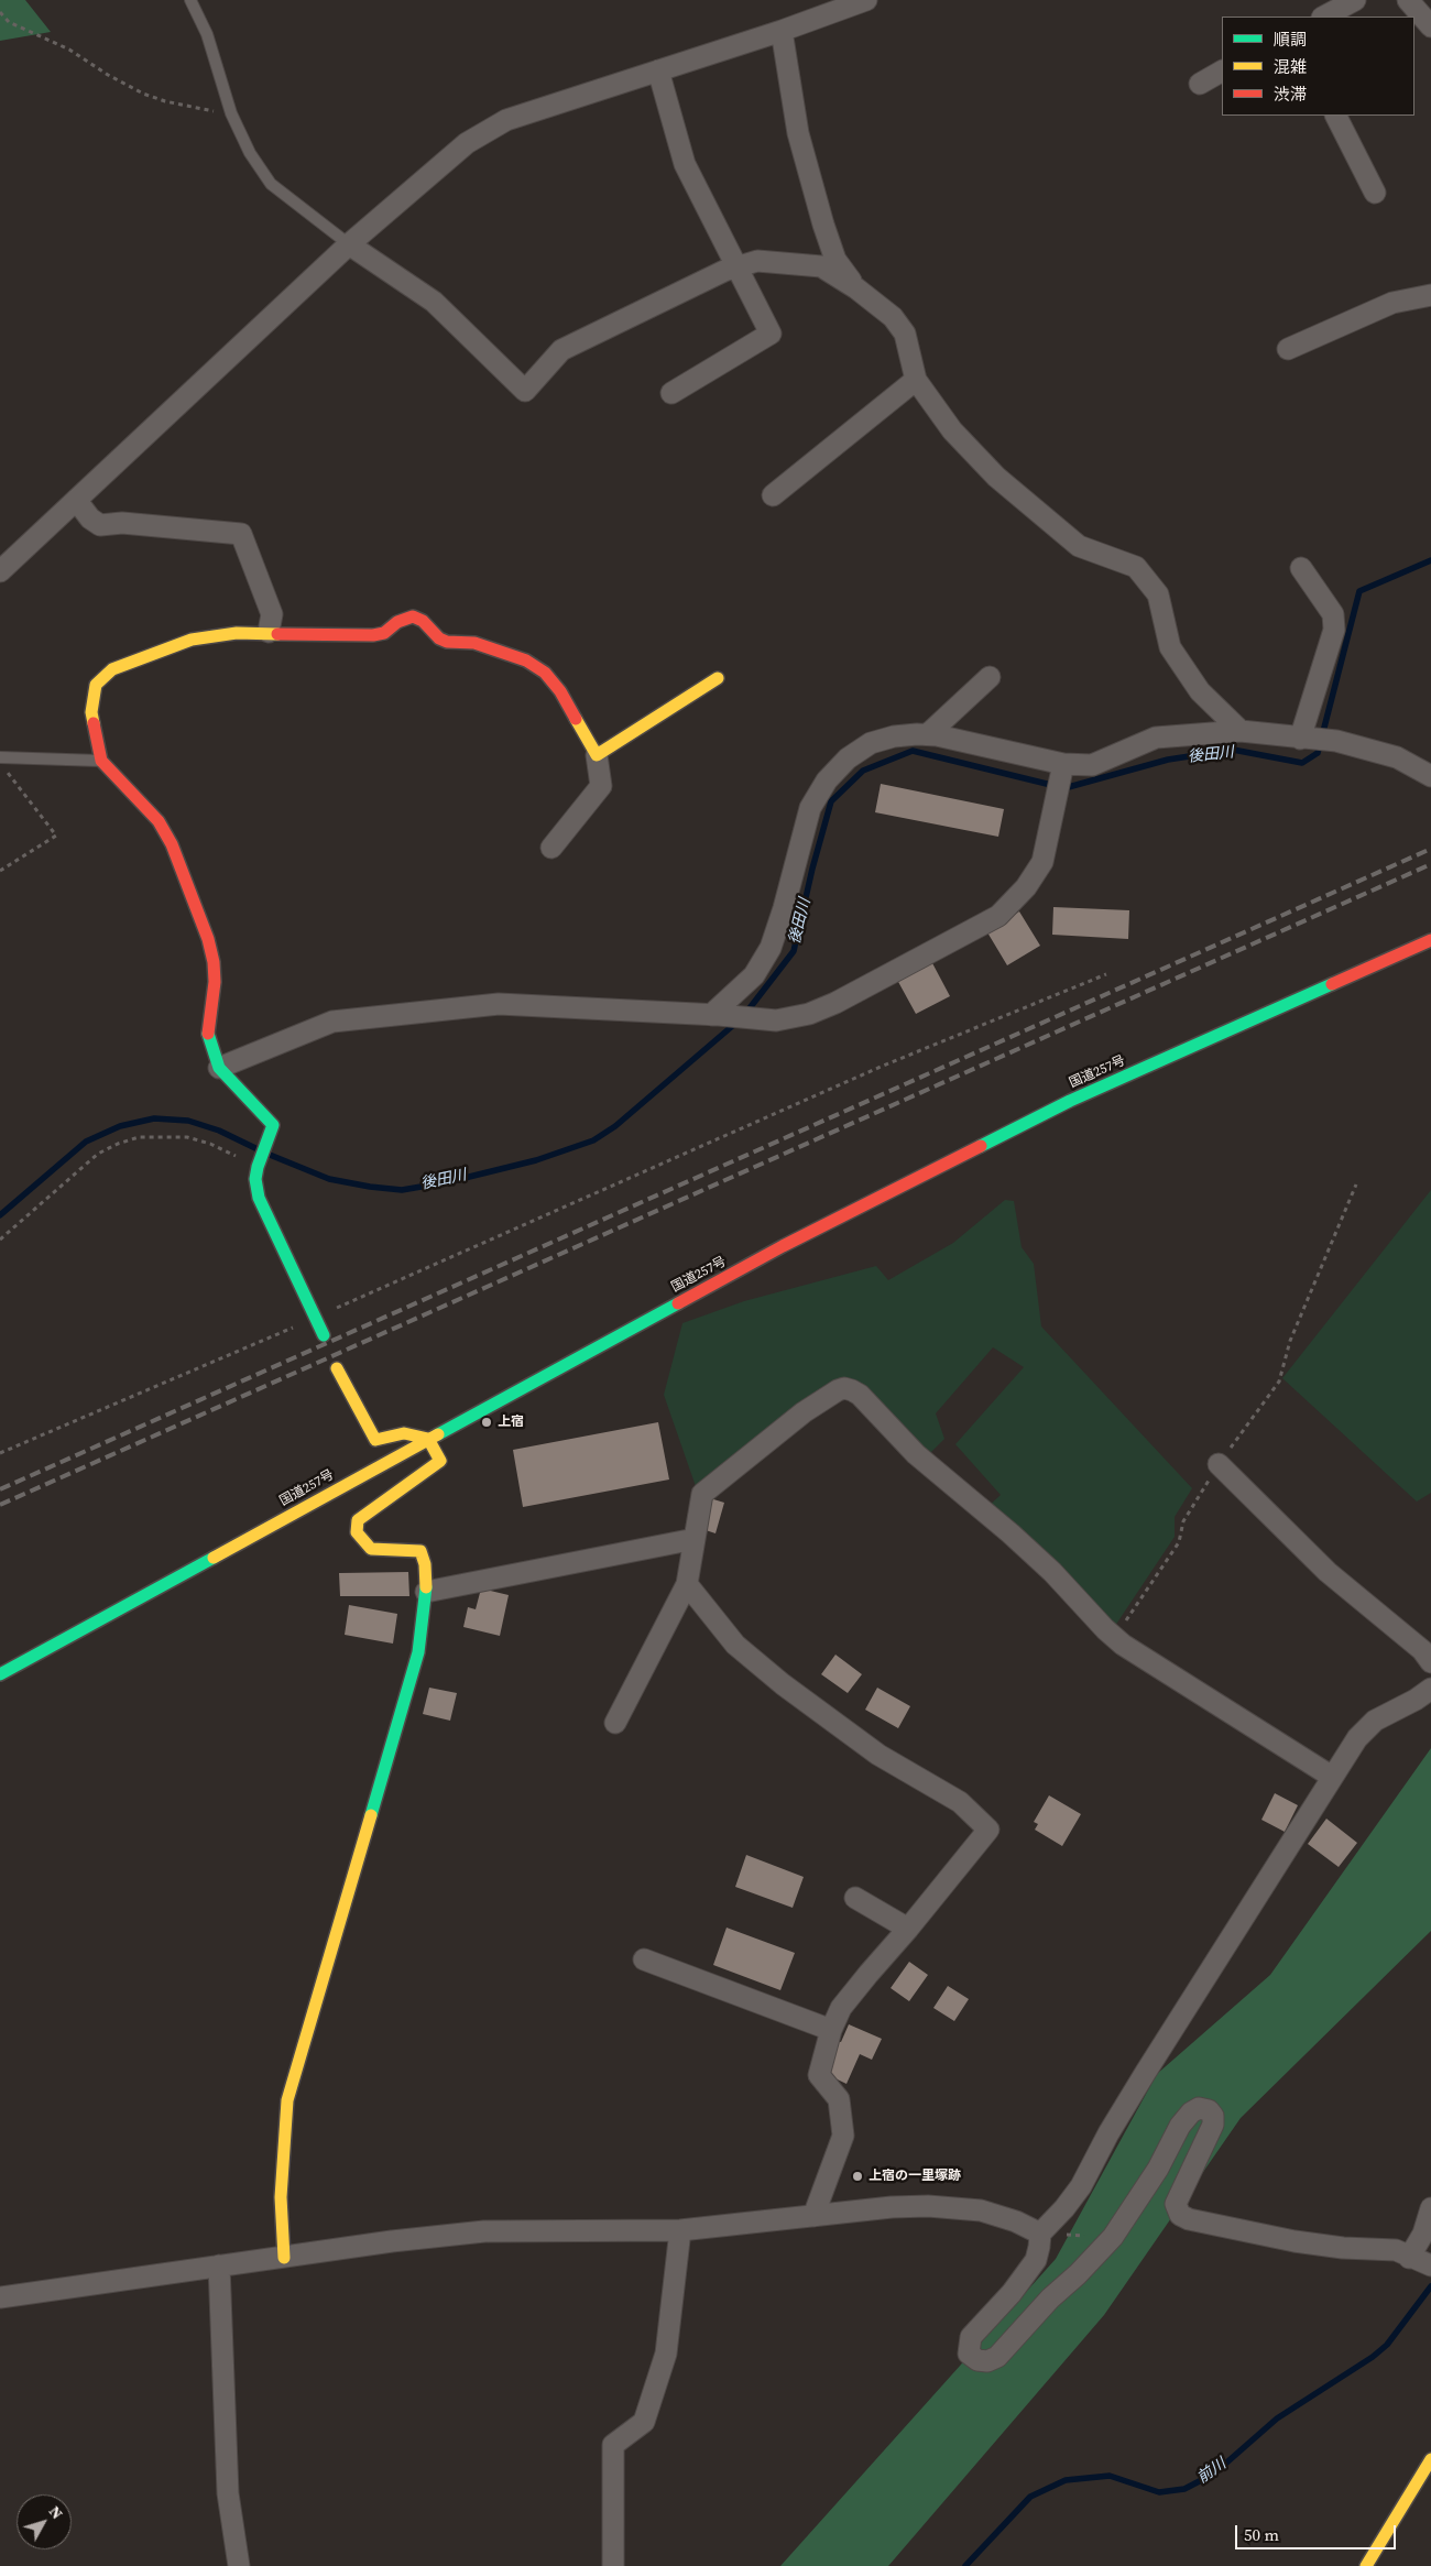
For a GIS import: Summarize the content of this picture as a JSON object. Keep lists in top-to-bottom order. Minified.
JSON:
{"streets":{"main road":["国道257号"]},"water":["後田川","前川"],"places":["上宿","上宿の一里塚跡"],"legend":["順調","混雑","渋滞"],"scale_bar":"50 m","north":"top right"}
